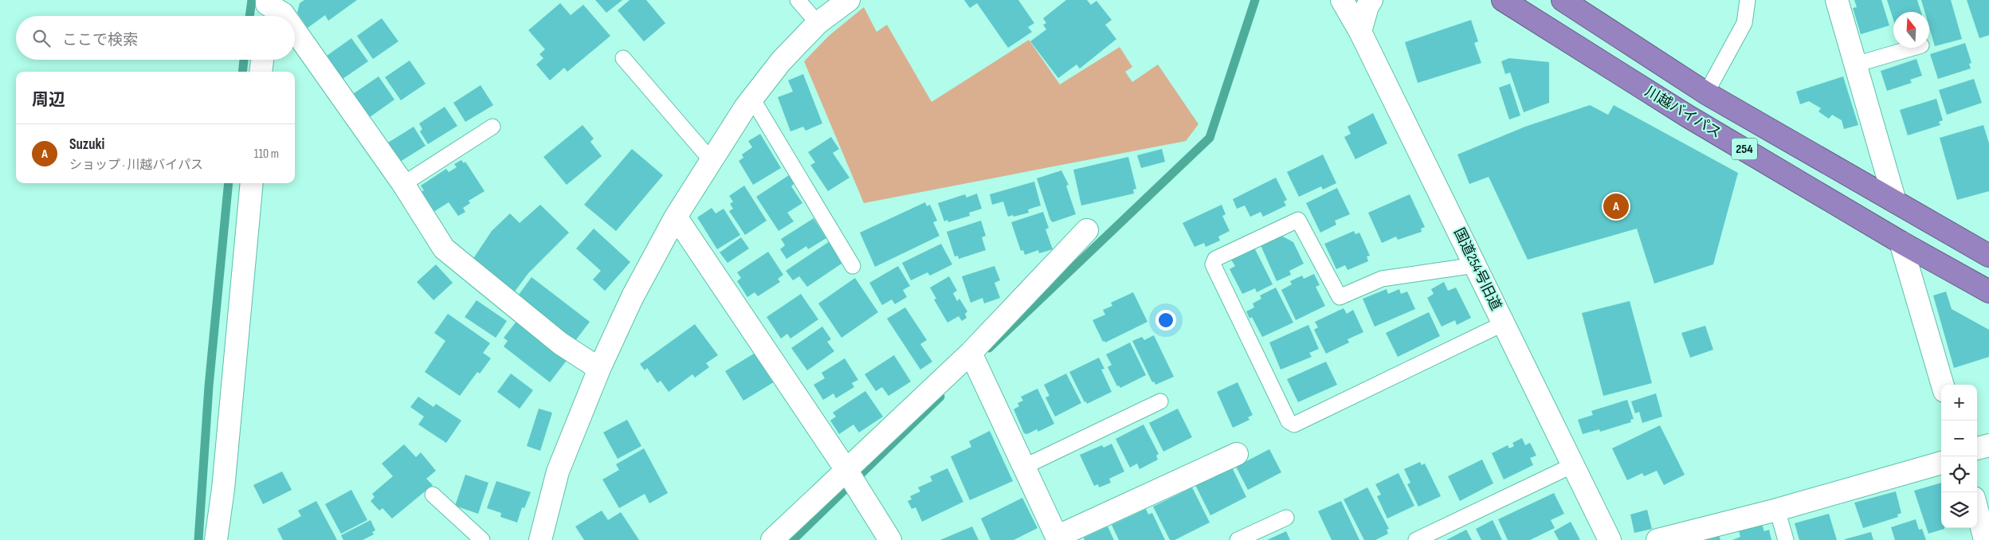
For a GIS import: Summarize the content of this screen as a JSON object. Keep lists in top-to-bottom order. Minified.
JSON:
{"streets":{"highway":["川越バイパス","254"],"street":["国道254号旧道"]},"north":"top","page":{"search":"ここで検索","heading":"周辺","list":[{"mark":"A","name":"Suzuki","note":"ショップ · 川越バイパス","value":"110 m"}],"pins":"A","map_buttons":["+","−"]}}
